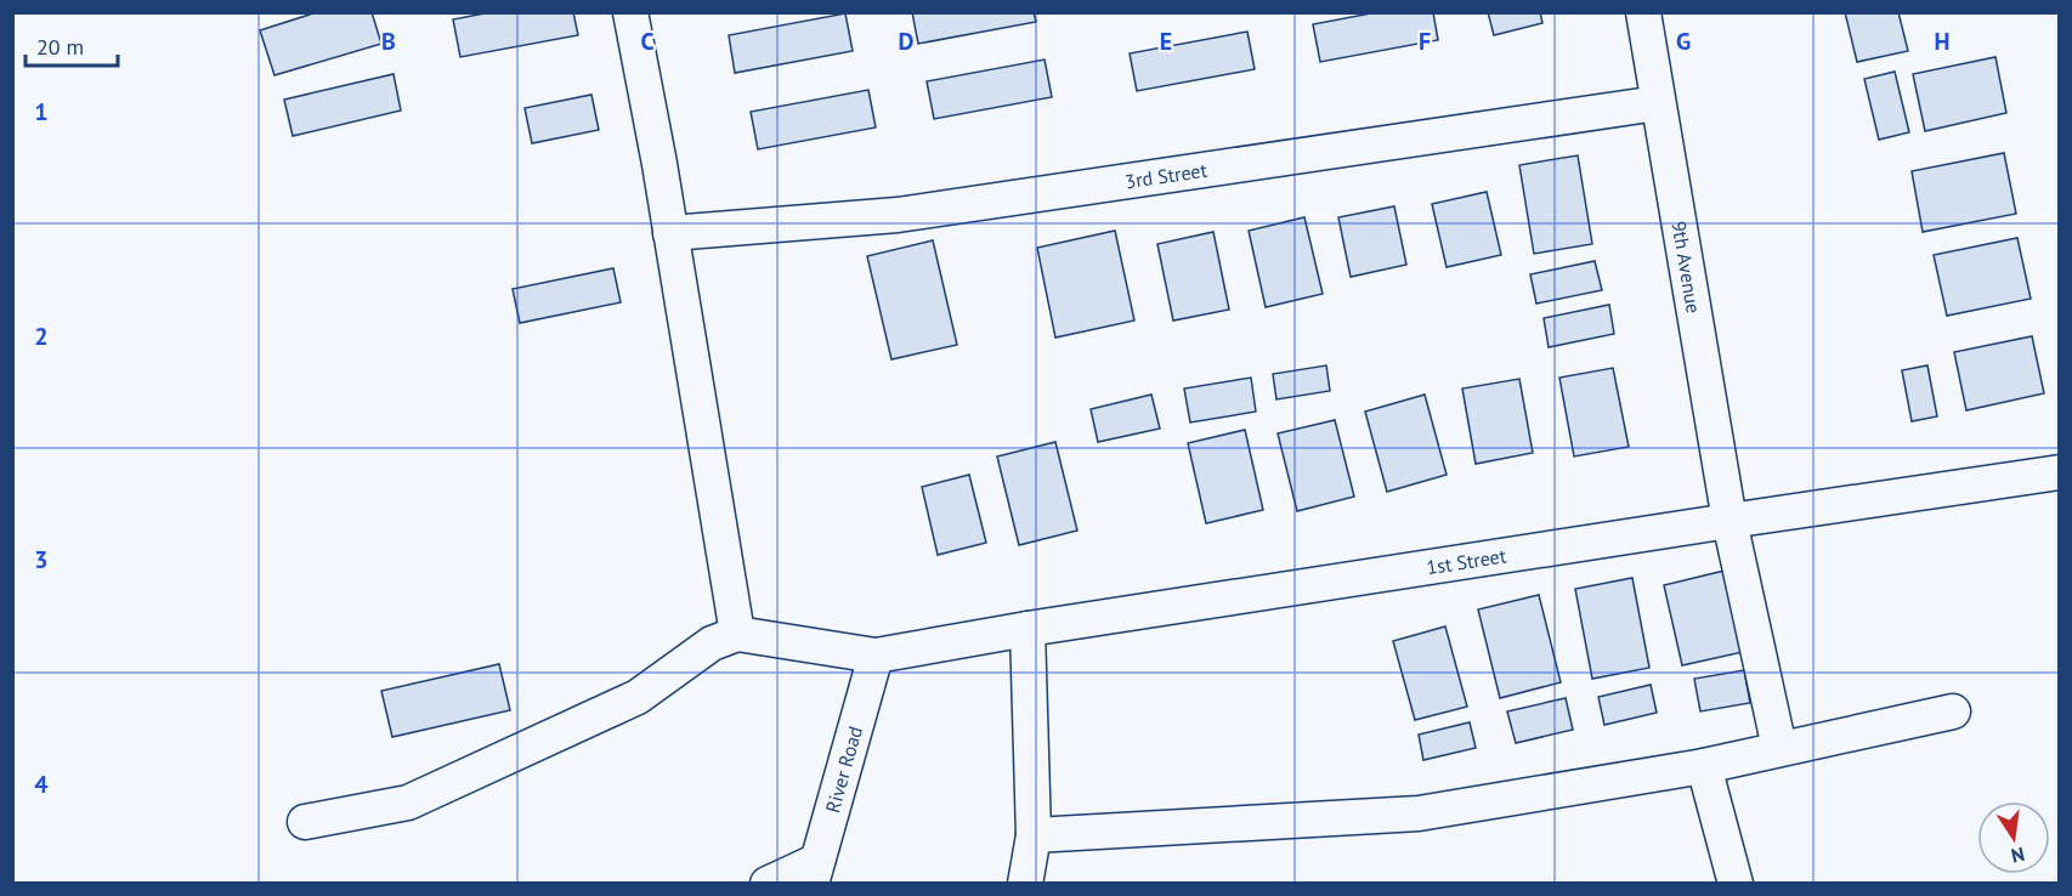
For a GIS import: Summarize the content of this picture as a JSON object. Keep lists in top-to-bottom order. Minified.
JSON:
{"streets":{"street":["3rd Street","9th Avenue","1st Street","River Road"]},"crossings":[["3rd Street","9th Avenue"],["9th Avenue","1st Street"],["1st Street","River Road"]],"scale_bar":"20 m","north":"bottom","grid":{"columns":["B","C","D","E","F","G","H"],"rows":["1","2","3","4"]}}
